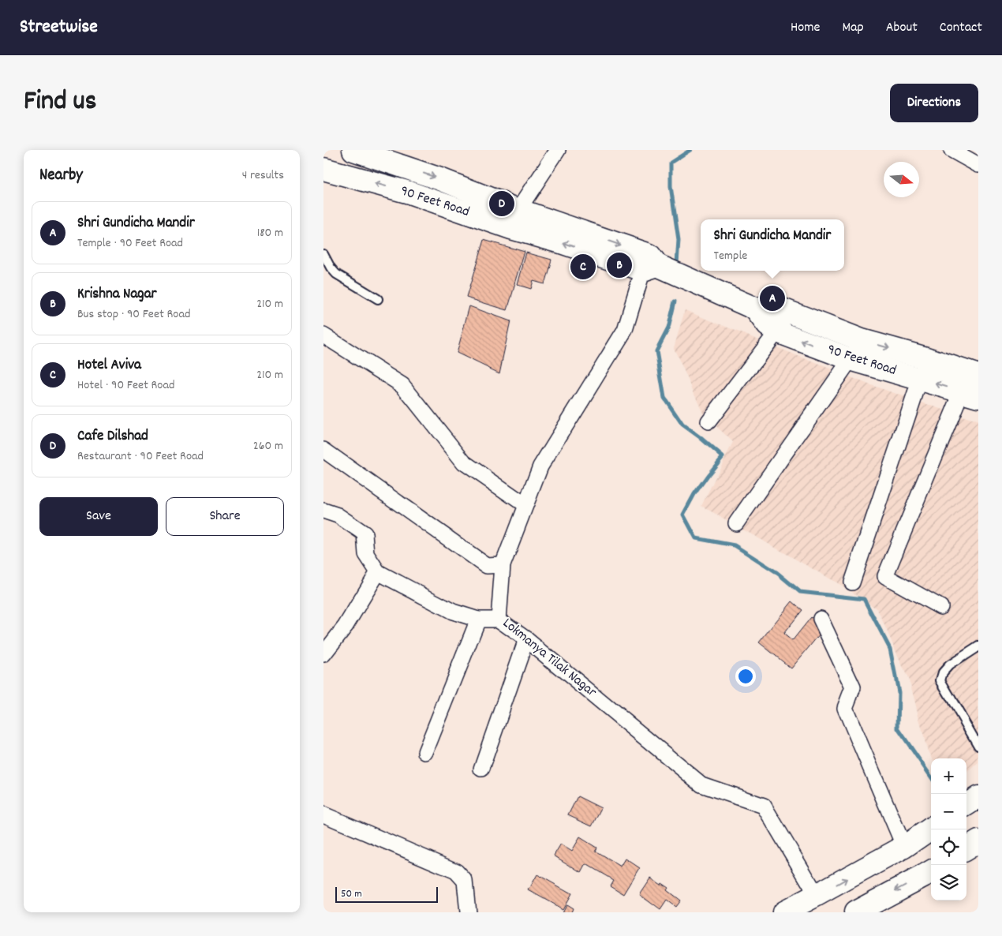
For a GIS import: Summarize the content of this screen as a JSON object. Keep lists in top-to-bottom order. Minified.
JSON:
{"streets":{"street":["90 Feet Road","Lokmanya Tilak Nagar"]},"crossings":[["90 Feet Road","Lokmanya Tilak Nagar"]],"scale_bar":"50 m","north":"right","page":{"header":"Streetwise","nav":["Home","Map","About","Contact"],"title":"Find us","buttons":["Directions",["Save","Share"]],"heading":["Nearby","4 results"],"pins":["D","B","C","A"],"list":[{"mark":"A","name":"Shri Gundicha Mandir","note":"Temple · 90 Feet Road","value":"180 m"},{"mark":"B","name":"Krishna Nagar","note":"Bus stop · 90 Feet Road","value":"210 m"},{"mark":"C","name":"Hotel Aviva","note":"Hotel · 90 Feet Road","value":"210 m"},{"mark":"D","name":"Cafe Dilshad","note":"Restaurant · 90 Feet Road","value":"260 m"}],"popup":["Shri Gundicha Mandir","Temple"],"map_buttons":["+","−"],"scale":"50 m"}}
